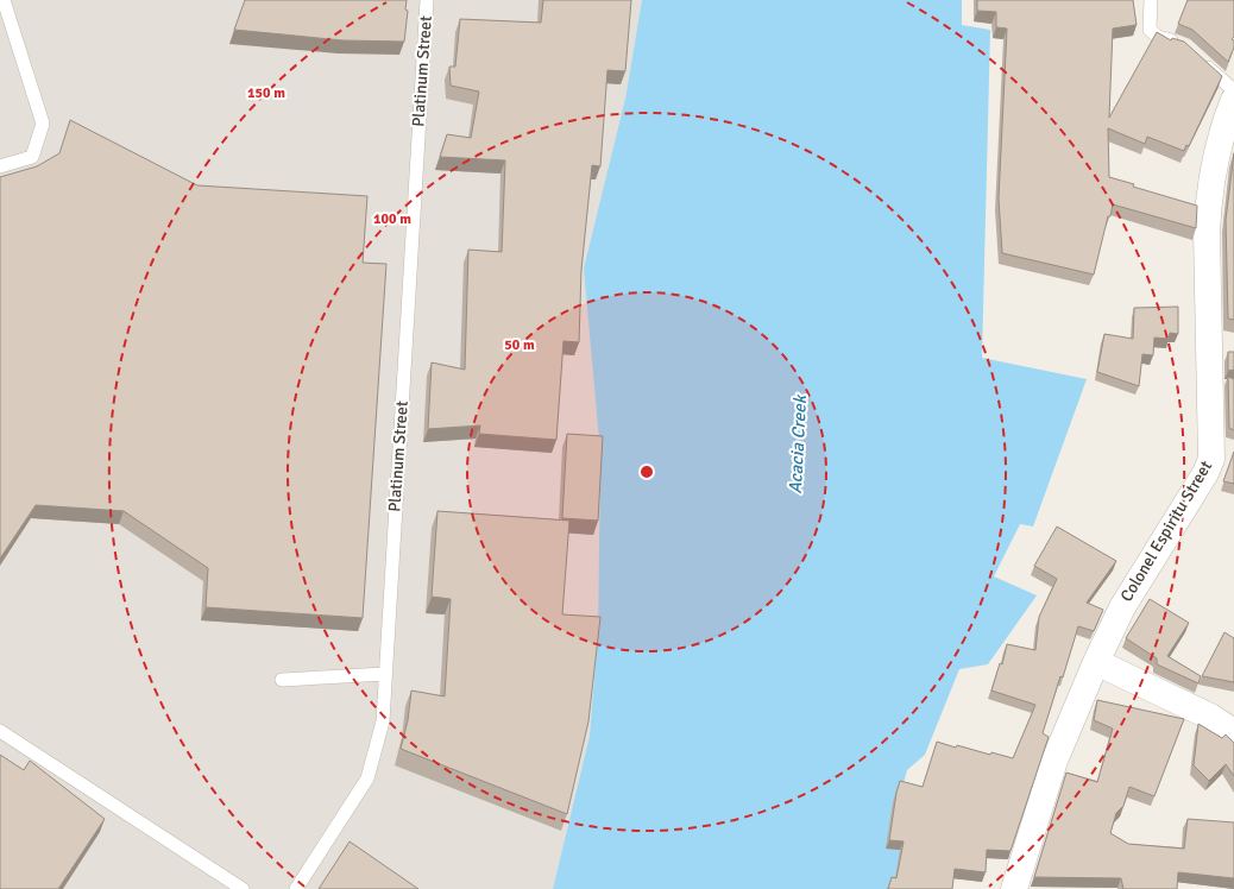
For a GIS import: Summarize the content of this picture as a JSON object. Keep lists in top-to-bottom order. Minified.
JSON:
{"streets":{"street":["Colonel Espiritu Street"],"lane":["Platinum Street"]},"water":["Acacia Creek"],"rings":["150 m","100 m","50 m"]}
